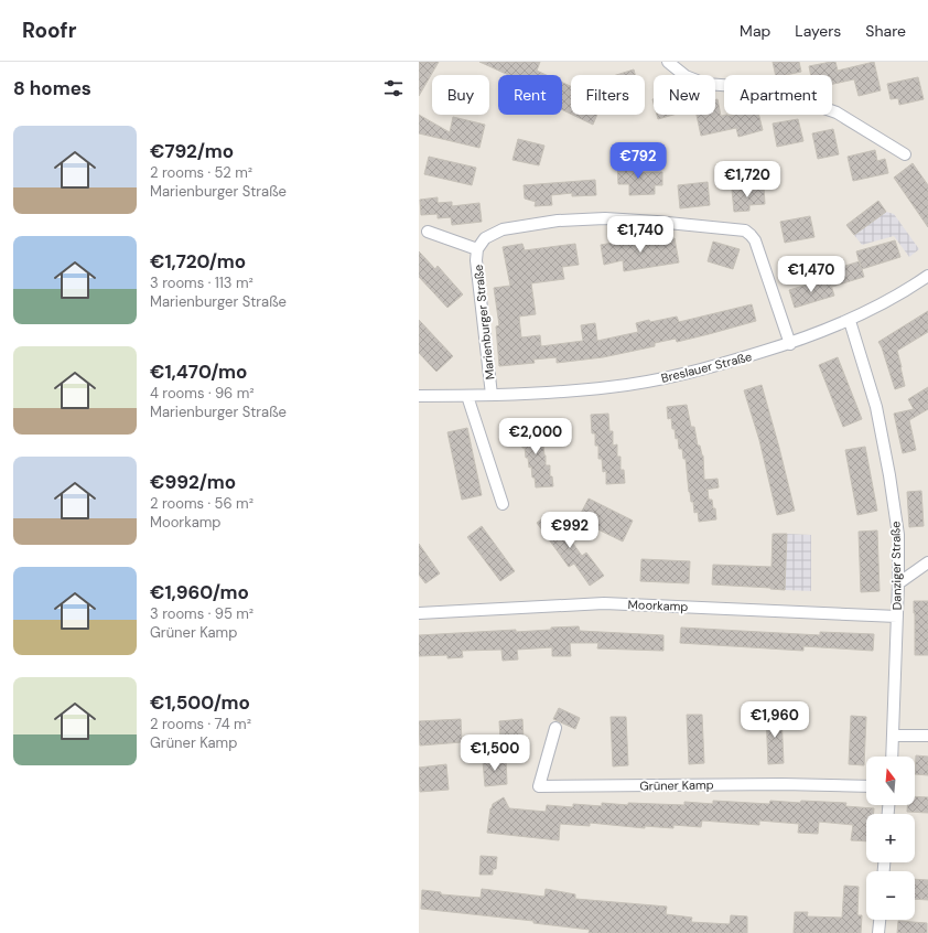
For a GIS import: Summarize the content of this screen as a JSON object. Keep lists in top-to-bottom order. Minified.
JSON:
{"streets":{"street":["Marienburger Straße","Breslauer Straße","Danziger Straße","Moorkamp","Grüner Kamp"]},"crossings":[["Marienburger Straße","Breslauer Straße"],["Breslauer Straße","Danziger Straße"],["Danziger Straße","Moorkamp"]],"north":"top","page":{"header":"Roofr","nav":["Map","Layers","Share"],"heading":"8 homes","chip":["Buy","Rent","Filters","New","Apartment"],"list":[{"name":"€792/mo","note":"2 rooms · 52 m² · Marienburger Straße"},{"name":"€1,720/mo","note":"3 rooms · 113 m² · Marienburger Straße"},{"name":"€1,470/mo","note":"4 rooms · 96 m² · Marienburger Straße"},{"name":"€992/mo","note":"2 rooms · 56 m² · Moorkamp"},{"name":"€1,960/mo","note":"3 rooms · 95 m² · Grüner Kamp"},{"name":"€1,500/mo","note":"2 rooms · 74 m² · Grüner Kamp"}],"price":["€792","€1,720","€1,740","€1,470","€2,000","€992","€1,960","€1,500"],"map_buttons":["+","−"]}}
